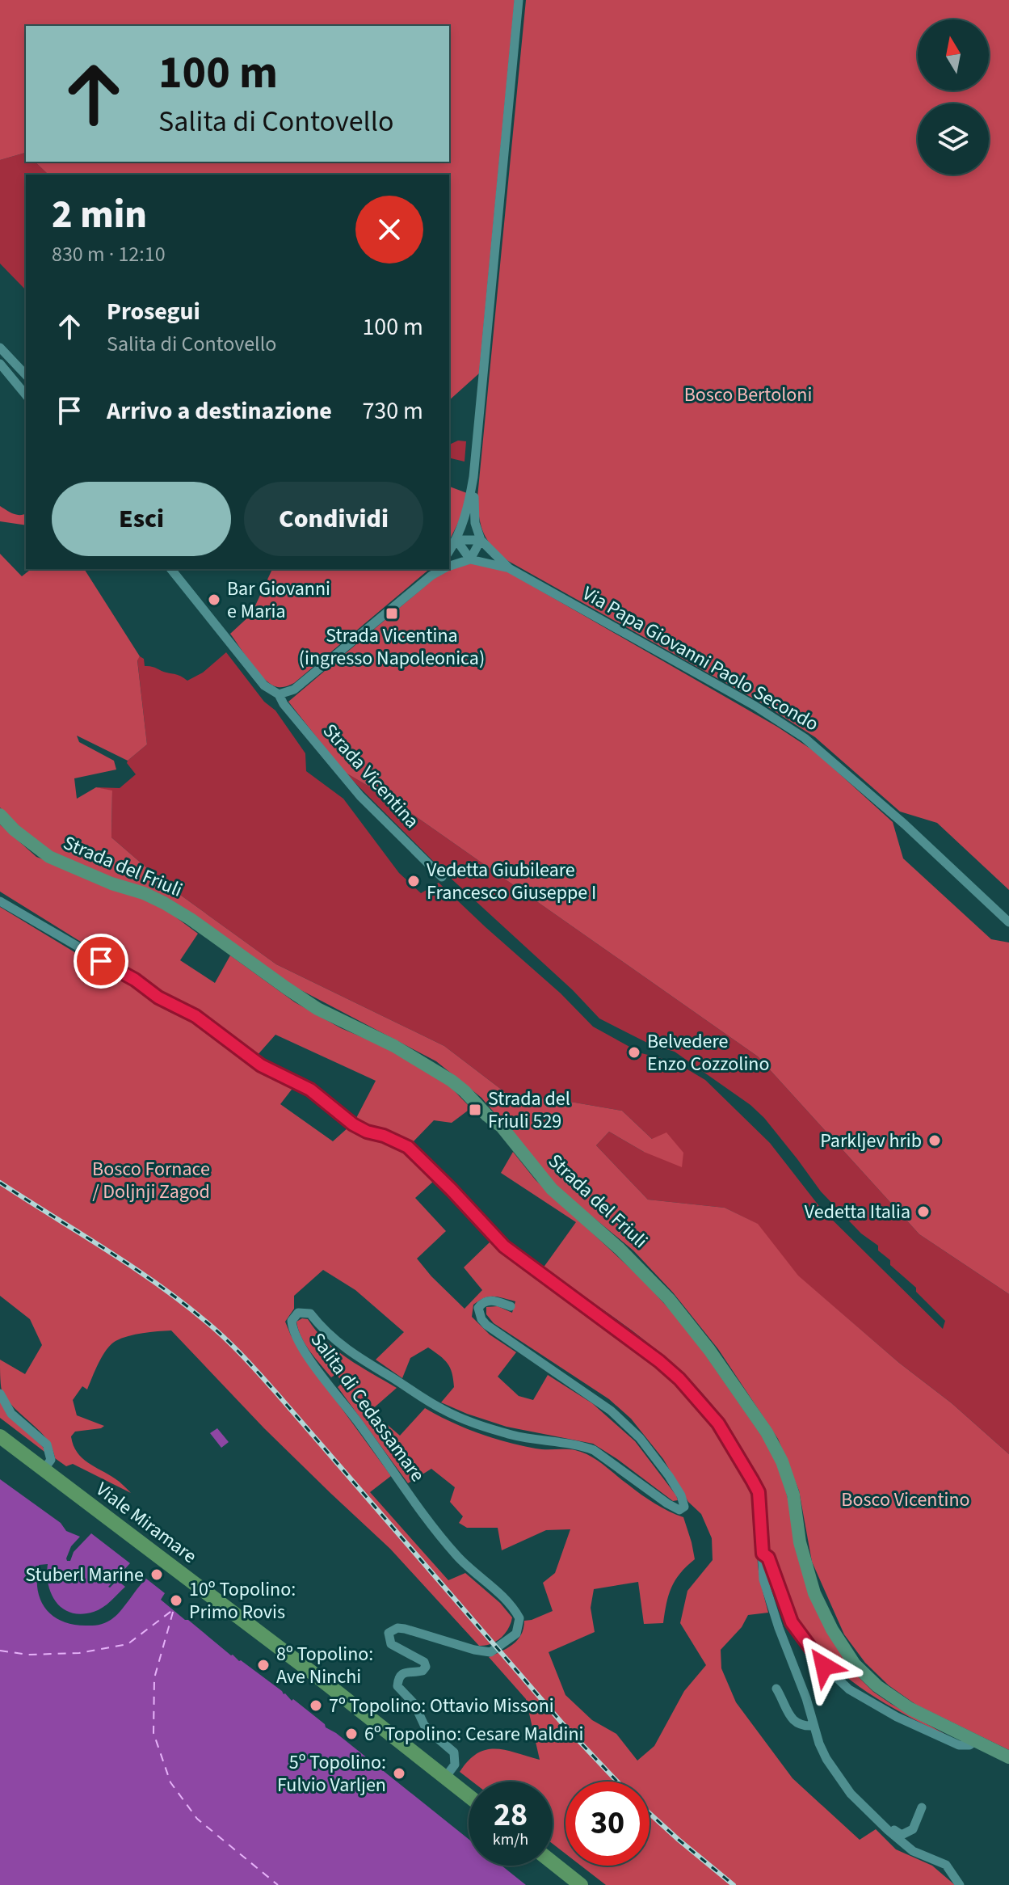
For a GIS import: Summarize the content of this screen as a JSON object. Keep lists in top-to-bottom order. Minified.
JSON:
{"streets":{"main road":["Strada del Friuli","Viale Miramare"],"street":["Via Papa Giovanni Paolo Secondo","Strada Vicentina","Salita di Cedassamare"]},"crossings":[["Salita di Cedassamare","Viale Miramare"]],"parks":["Bosco Bertoloni","Bosco Fornace / Doljnji Zagod","Bosco Vicentino"],"places":{"other":["Bar Giovanni e Maria","Vedetta Giubileare Francesco Giuseppe I","Belvedere Enzo Cozzolino","Parkljev hrib","Vedetta Italia","Stuberl Marine","10º Topolino: Primo Rovis","8º Topolino: Ave Ninchi","7º Topolino: Ottavio Missoni","6º Topolino: Cesare Maldini","5º Topolino: Fulvio Varljen"],"transit":["Strada Vicentina (ingresso Napoleonica)","Strada del Friuli 529"]},"north":"top","page":{"turn":["100 m","Salita di Contovello"],"heading":["2 min","830 m · 12:10"],"list":[{"name":"Prosegui","note":"Salita di Contovello","value":"100 m"},{"name":"Arrivo a destinazione","value":"730 m"}],"buttons":["Esci","Condividi"],"speed":"28 km/h","limit":"30"}}
